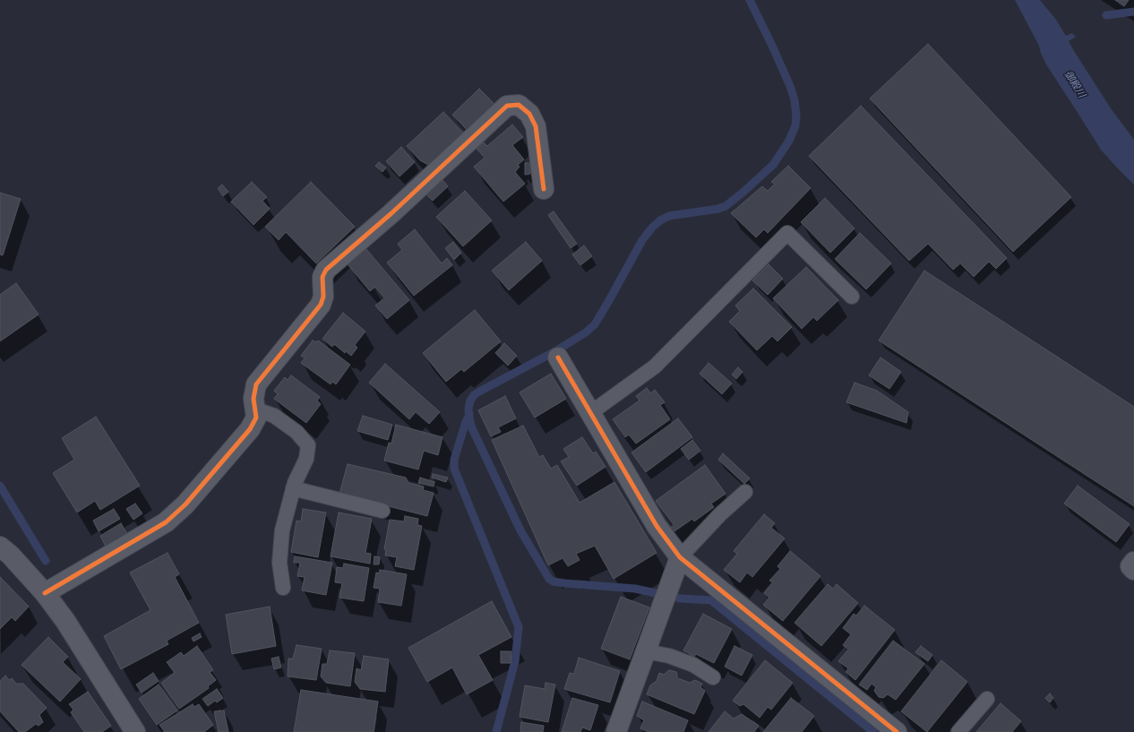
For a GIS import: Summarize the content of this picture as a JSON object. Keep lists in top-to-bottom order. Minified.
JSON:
{"water":["御殿川"]}
